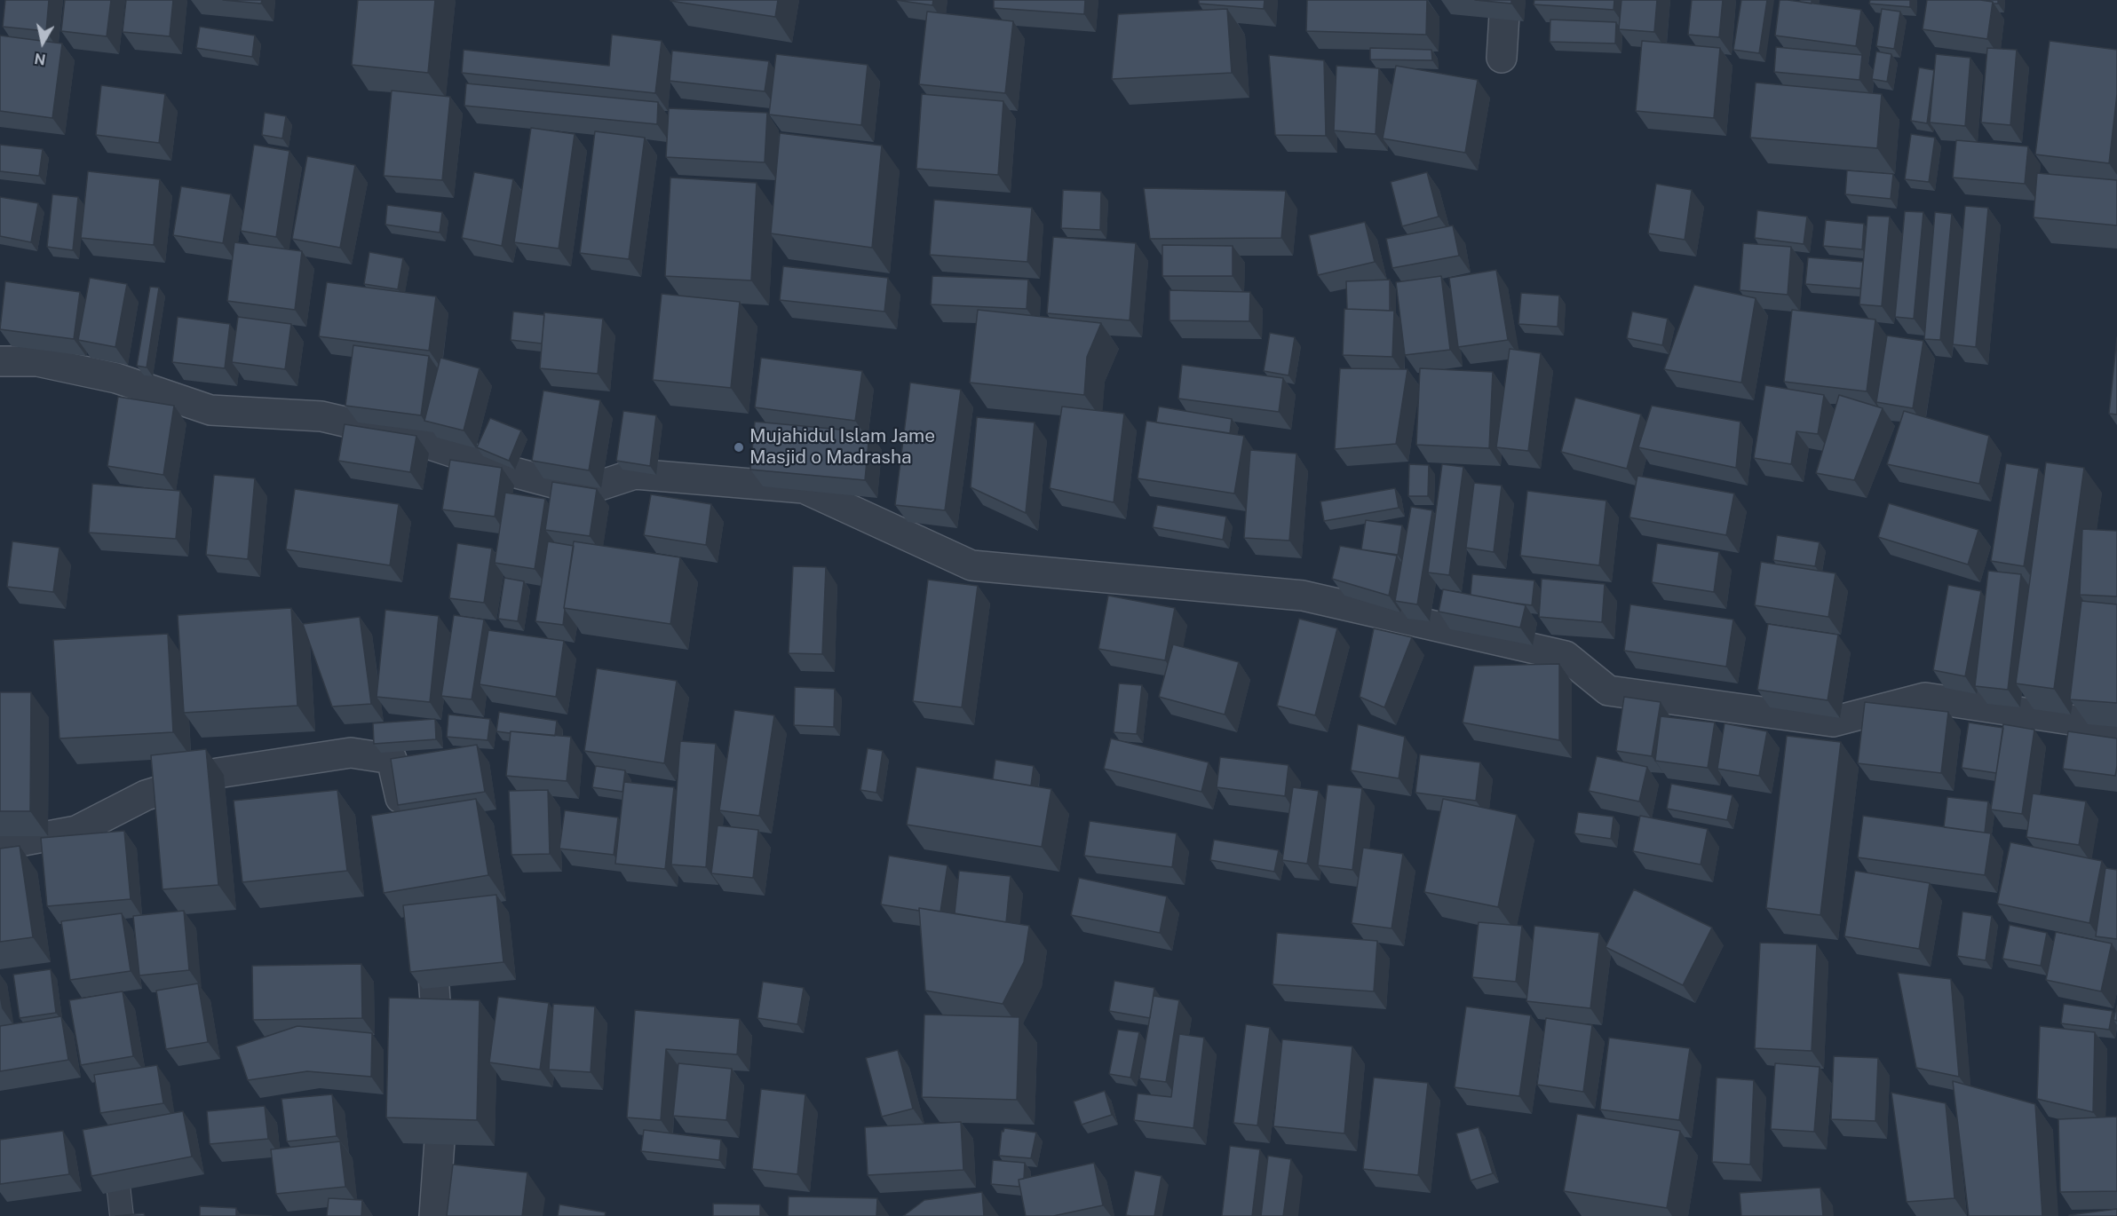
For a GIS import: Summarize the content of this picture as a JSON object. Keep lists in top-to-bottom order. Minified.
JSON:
{"places":["Mujahidul Islam Jame Masjid o Madrasha"],"north":"bottom"}
